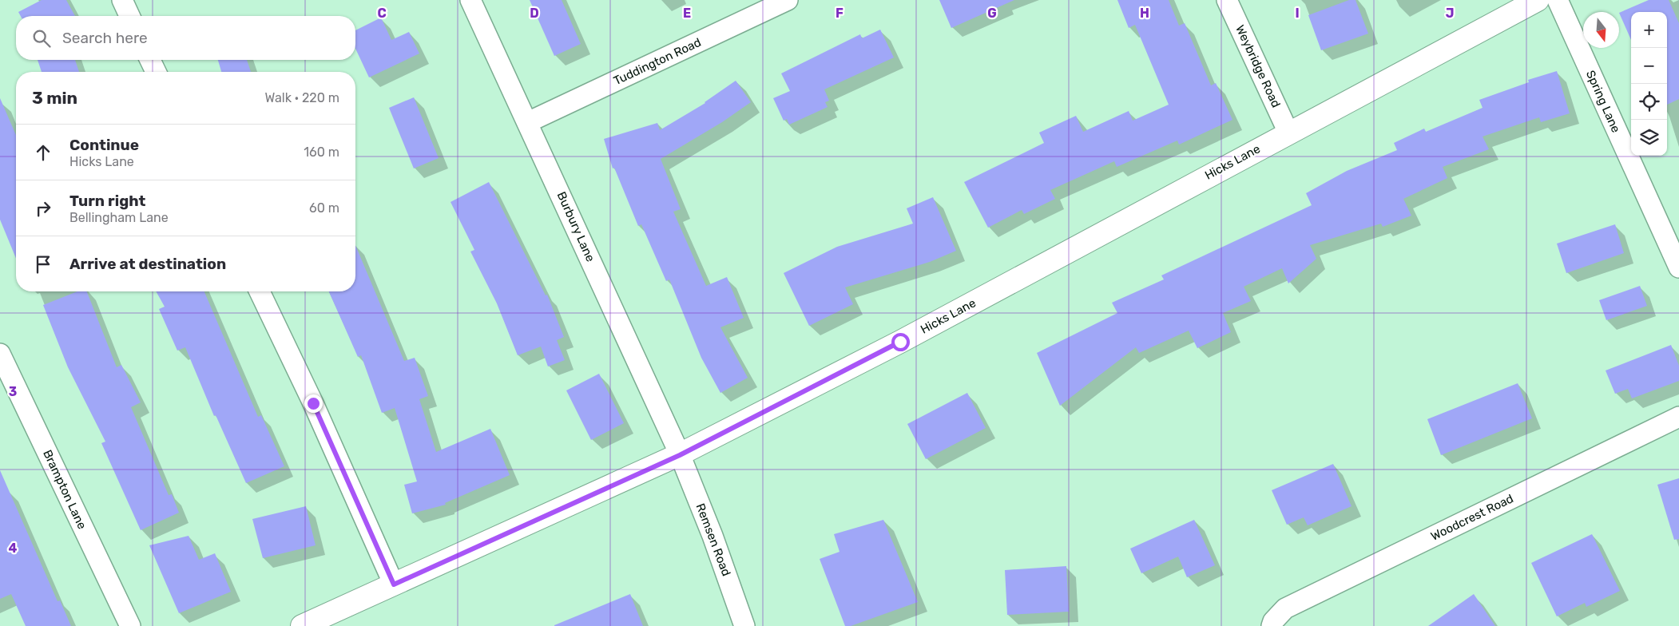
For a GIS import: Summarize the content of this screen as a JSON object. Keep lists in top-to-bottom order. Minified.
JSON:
{"streets":{"main road":["Hicks Lane"],"street":["Tuddington Road","Weybridge Road","Spring Lane","Burbury Lane","Brampton Lane","Woodcrest Road","Remsen Road"]},"crossings":[["Tuddington Road","Burbury Lane"],["Weybridge Road","Hicks Lane"],["Hicks Lane","Burbury Lane"],["Hicks Lane","Remsen Road"],["Burbury Lane","Remsen Road"]],"north":"bottom","page":{"map_buttons":["+","−"],"search":"Search here","heading":["3 min","Walk · 220 m"],"list":[["Continue","Hicks Lane","160 m"],["Turn right","Bellingham Lane","60 m"],"Arrive at destination"]},"grid":{"columns":["C","D","E","F","G","H","I","J"],"rows":["3","4"]}}
